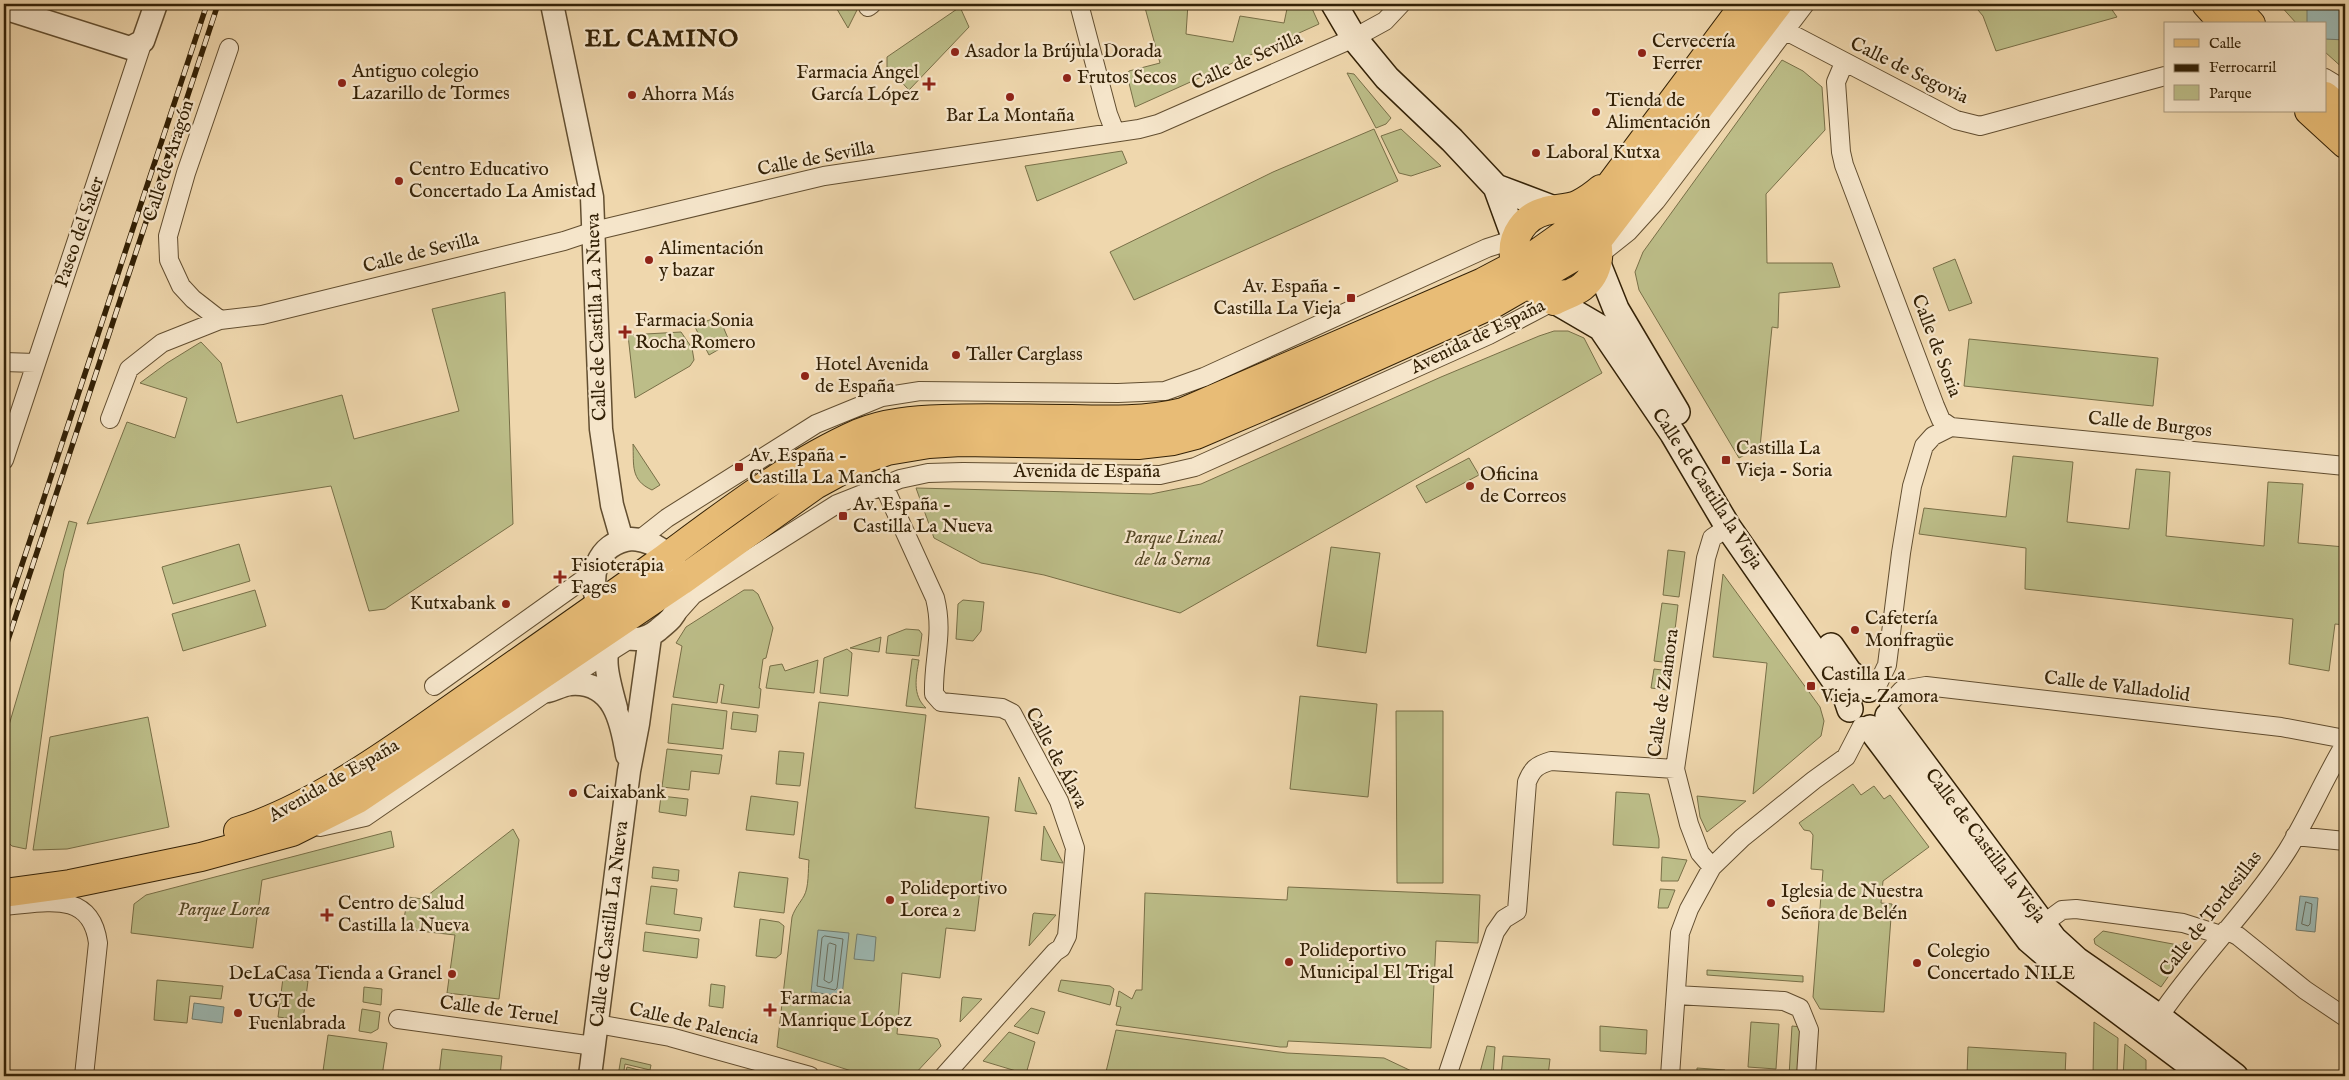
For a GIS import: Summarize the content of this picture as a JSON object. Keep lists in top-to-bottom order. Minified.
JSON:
{"streets":{"main road":["Avenida de España","Calle de Castilla la Vieja"],"street":["Calle de Sevilla","Calle de Segovia","Calle de Aragón","Paseo del Saler","Calle de Castilla La Nueva","Calle de Soria","Calle de Burgos","Calle de Valladolid","Calle de Zamora","Calle de Álava","Calle de Tordesillas","Calle de Teruel","Calle de Palencia"]},"crossings":[["Calle de Sevilla","Calle de Aragón"],["Calle de Sevilla","Calle de Castilla La Nueva"],["Calle de Segovia","Avenida de España"],["Calle de Segovia","Calle de Soria"],["Calle de Castilla La Nueva","Avenida de España"],["Calle de Castilla La Nueva","Calle de Teruel"],["Calle de Castilla La Nueva","Calle de Palencia"],["Avenida de España","Calle de Castilla la Vieja"],["Avenida de España","Calle de Álava"],["Calle de Soria","Calle de Burgos"],["Calle de Soria","Calle de Castilla la Vieja"],["Calle de Soria","Calle de Valladolid"],["Calle de Castilla la Vieja","Calle de Valladolid"],["Calle de Castilla la Vieja","Calle de Zamora"],["Calle de Castilla la Vieja","Calle de Tordesillas"],["Calle de Teruel","Calle de Palencia"]],"districts":["EL CAMINO"],"parks":["Parque Lineal de la Serna","Parque Lorea"],"places":{"other":["Asador la Brújula Dorada","Cervecería Ferrer","Frutos Secos","Antiguo colegio Lazarillo de Tormes","Ahorra Más","Bar La Montaña","Tienda de Alimentación","Laboral Kutxa","Centro Educativo Concertado La Amistad","Alimentación y bazar","Taller Carglass","Hotel Avenida de España","Oficina de Correos","Kutxabank","Cafetería Monfragüe","Caixabank","Polideportivo Lorea 2","Iglesia de Nuestra Señora de Belén","Polideportivo Municipal El Trigal","Colegio Concertado NILE","DeLaCasa Tienda a Granel","UGT de Fuenlabrada"],"health":["Farmacia Ángel García López","Farmacia Sonia Rocha Romero","Fisioterapia Fages","Centro de Salud Castilla la Nueva","Farmacia Manrique López"],"transit":["Av. España - Castilla La Vieja","Castilla La Vieja - Soria","Av. España - Castilla La Mancha","Av. España - Castilla La Nueva","Castilla La Vieja - Zamora"]},"legend":["Calle","Ferrocarril","Parque"]}
